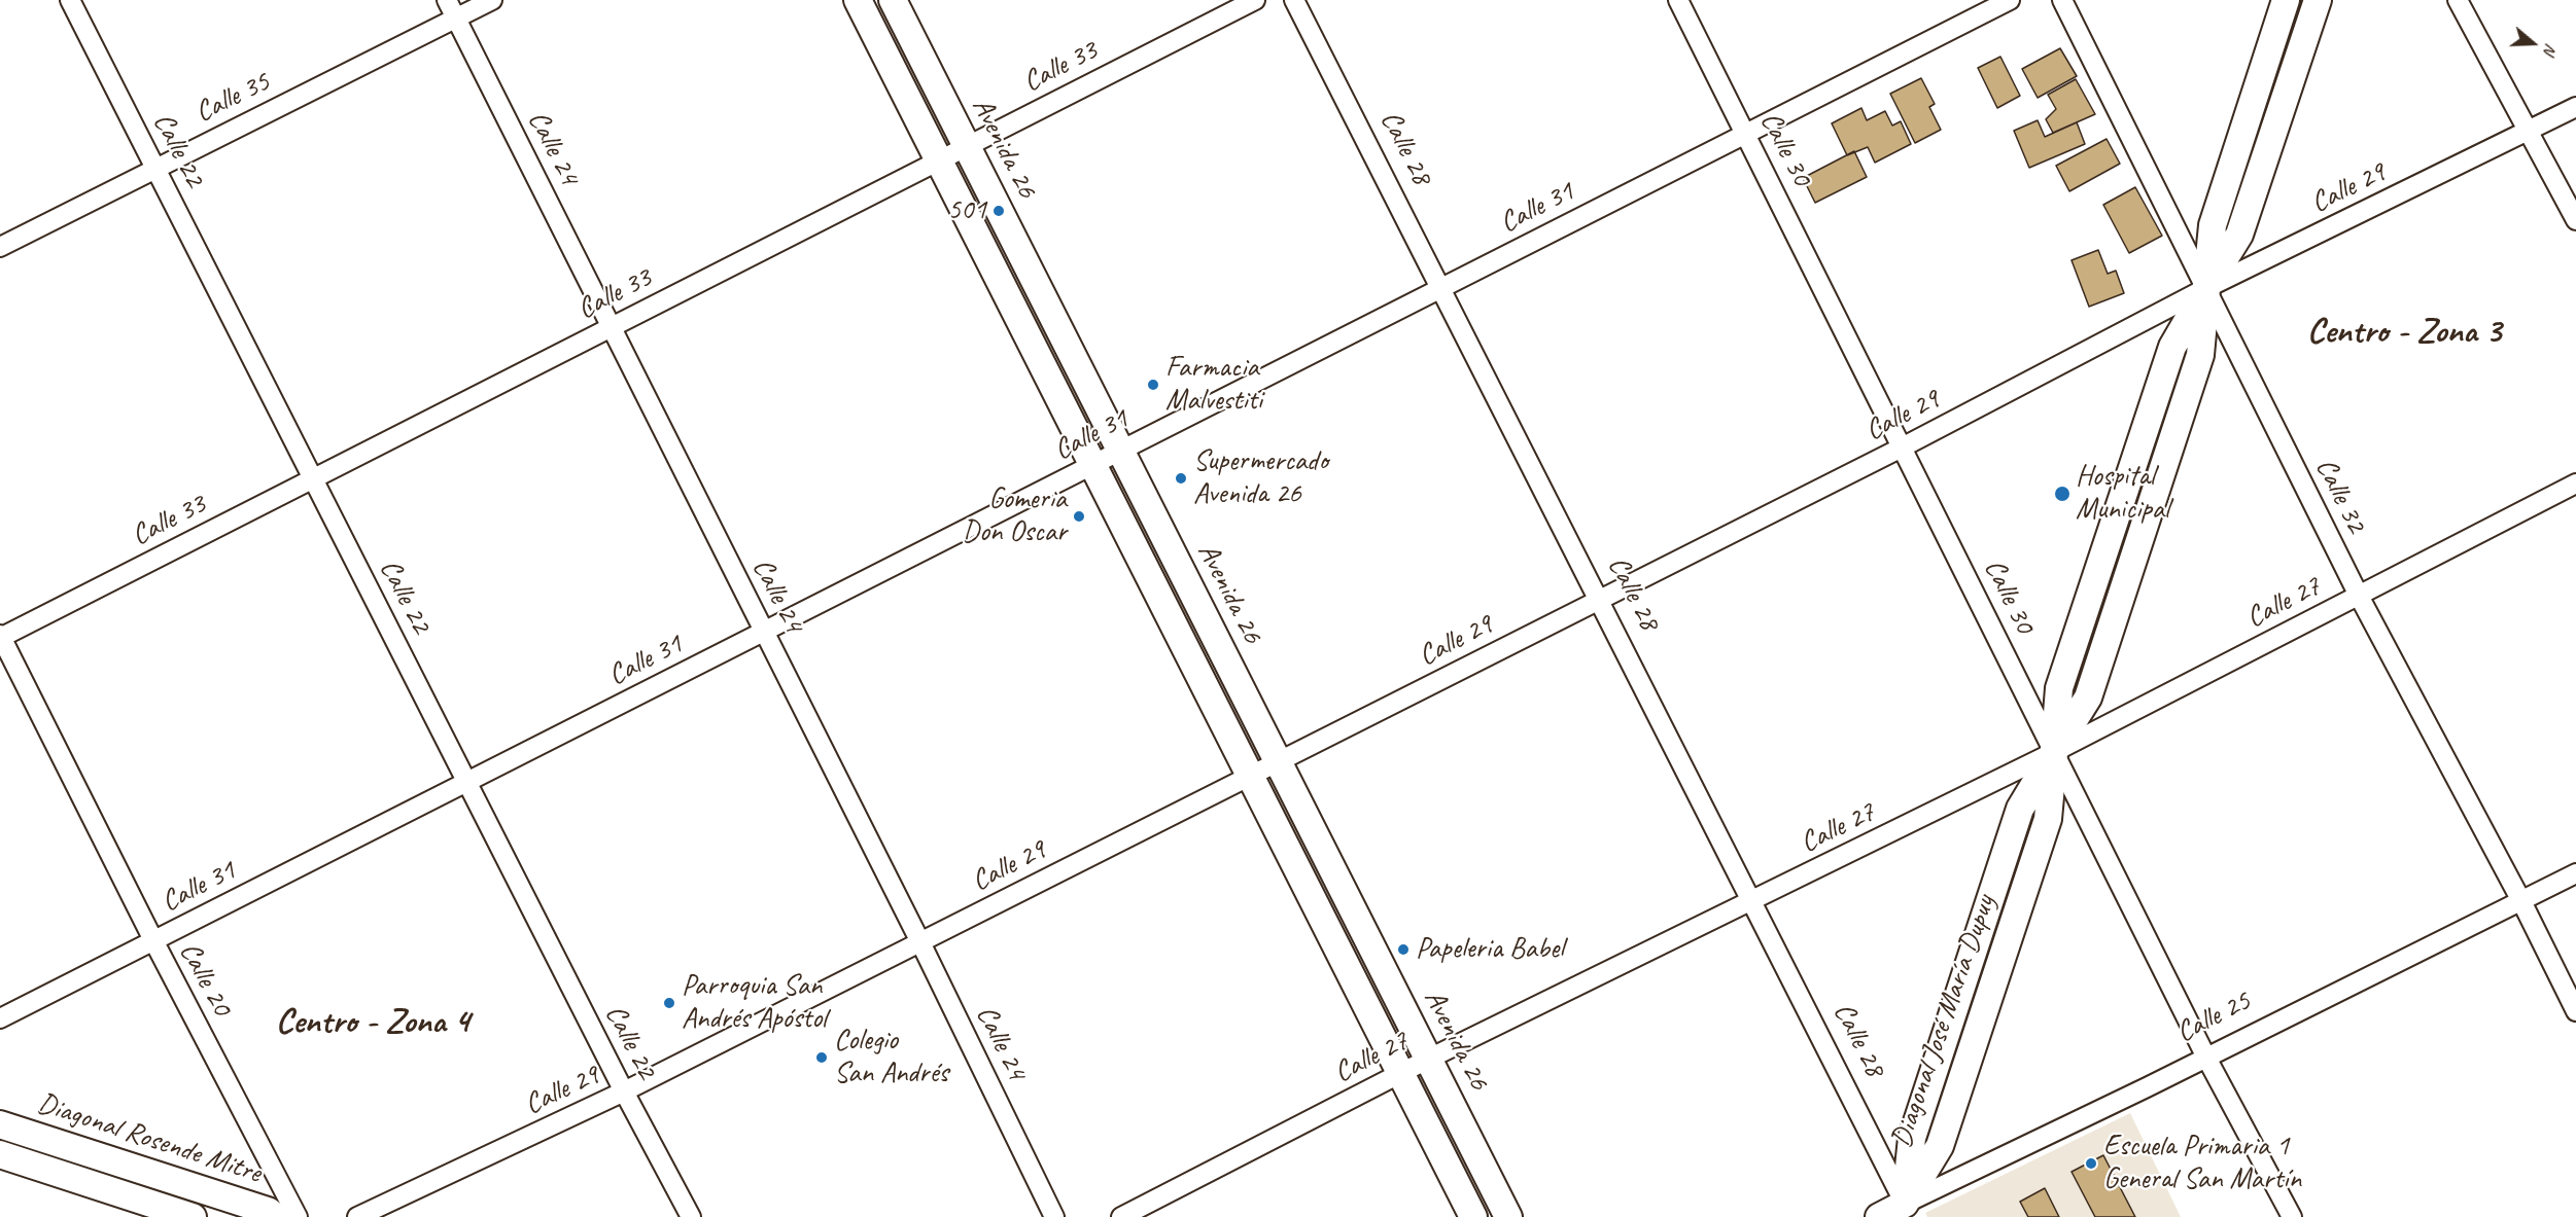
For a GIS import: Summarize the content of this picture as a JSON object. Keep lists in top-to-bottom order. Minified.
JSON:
{"streets":{"main road":["Avenida 26","Calle 25","Diagonal José María Dupuy","Diagonal Rosende Mitre"],"street":["Calle 33","Calle 35","Calle 24","Calle 28","Calle 30","Calle 22","Calle 29","Calle 31","Calle 32","Calle 27","Calle 20"]},"crossings":[["Calle 33","Calle 24"],["Calle 33","Avenida 26"],["Calle 33","Calle 22"],["Calle 33","Calle 20"],["Calle 35","Calle 24"],["Calle 35","Calle 22"],["Calle 24","Calle 29"],["Calle 24","Calle 31"],["Avenida 26","Calle 29"],["Avenida 26","Calle 31"],["Avenida 26","Calle 27"],["Calle 28","Calle 29"],["Calle 28","Calle 31"],["Calle 28","Calle 27"],["Calle 28","Calle 25"],["Calle 28","Diagonal José María Dupuy"],["Calle 30","Calle 29"],["Calle 30","Calle 31"],["Calle 30","Calle 27"],["Calle 30","Calle 25"],["Calle 30","Diagonal José María Dupuy"],["Calle 22","Calle 29"],["Calle 22","Calle 31"],["Calle 29","Calle 32"],["Calle 29","Diagonal José María Dupuy"],["Calle 31","Calle 20"],["Calle 32","Calle 27"],["Calle 32","Calle 25"],["Calle 32","Diagonal José María Dupuy"],["Calle 27","Diagonal José María Dupuy"],["Calle 25","Diagonal José María Dupuy"]],"districts":["Centro - Zona 3","Centro - Zona 4"],"places":["501","Farmacia Malvestiti","Supermercado Avenida 26","Hospital Municipal","Gomeria Don Oscar","Papeleria Babel","Parroquia San Andrés Apóstol","Colegio San Andrés","Escuela Primaria 1 General San Martín"],"north":"right"}
